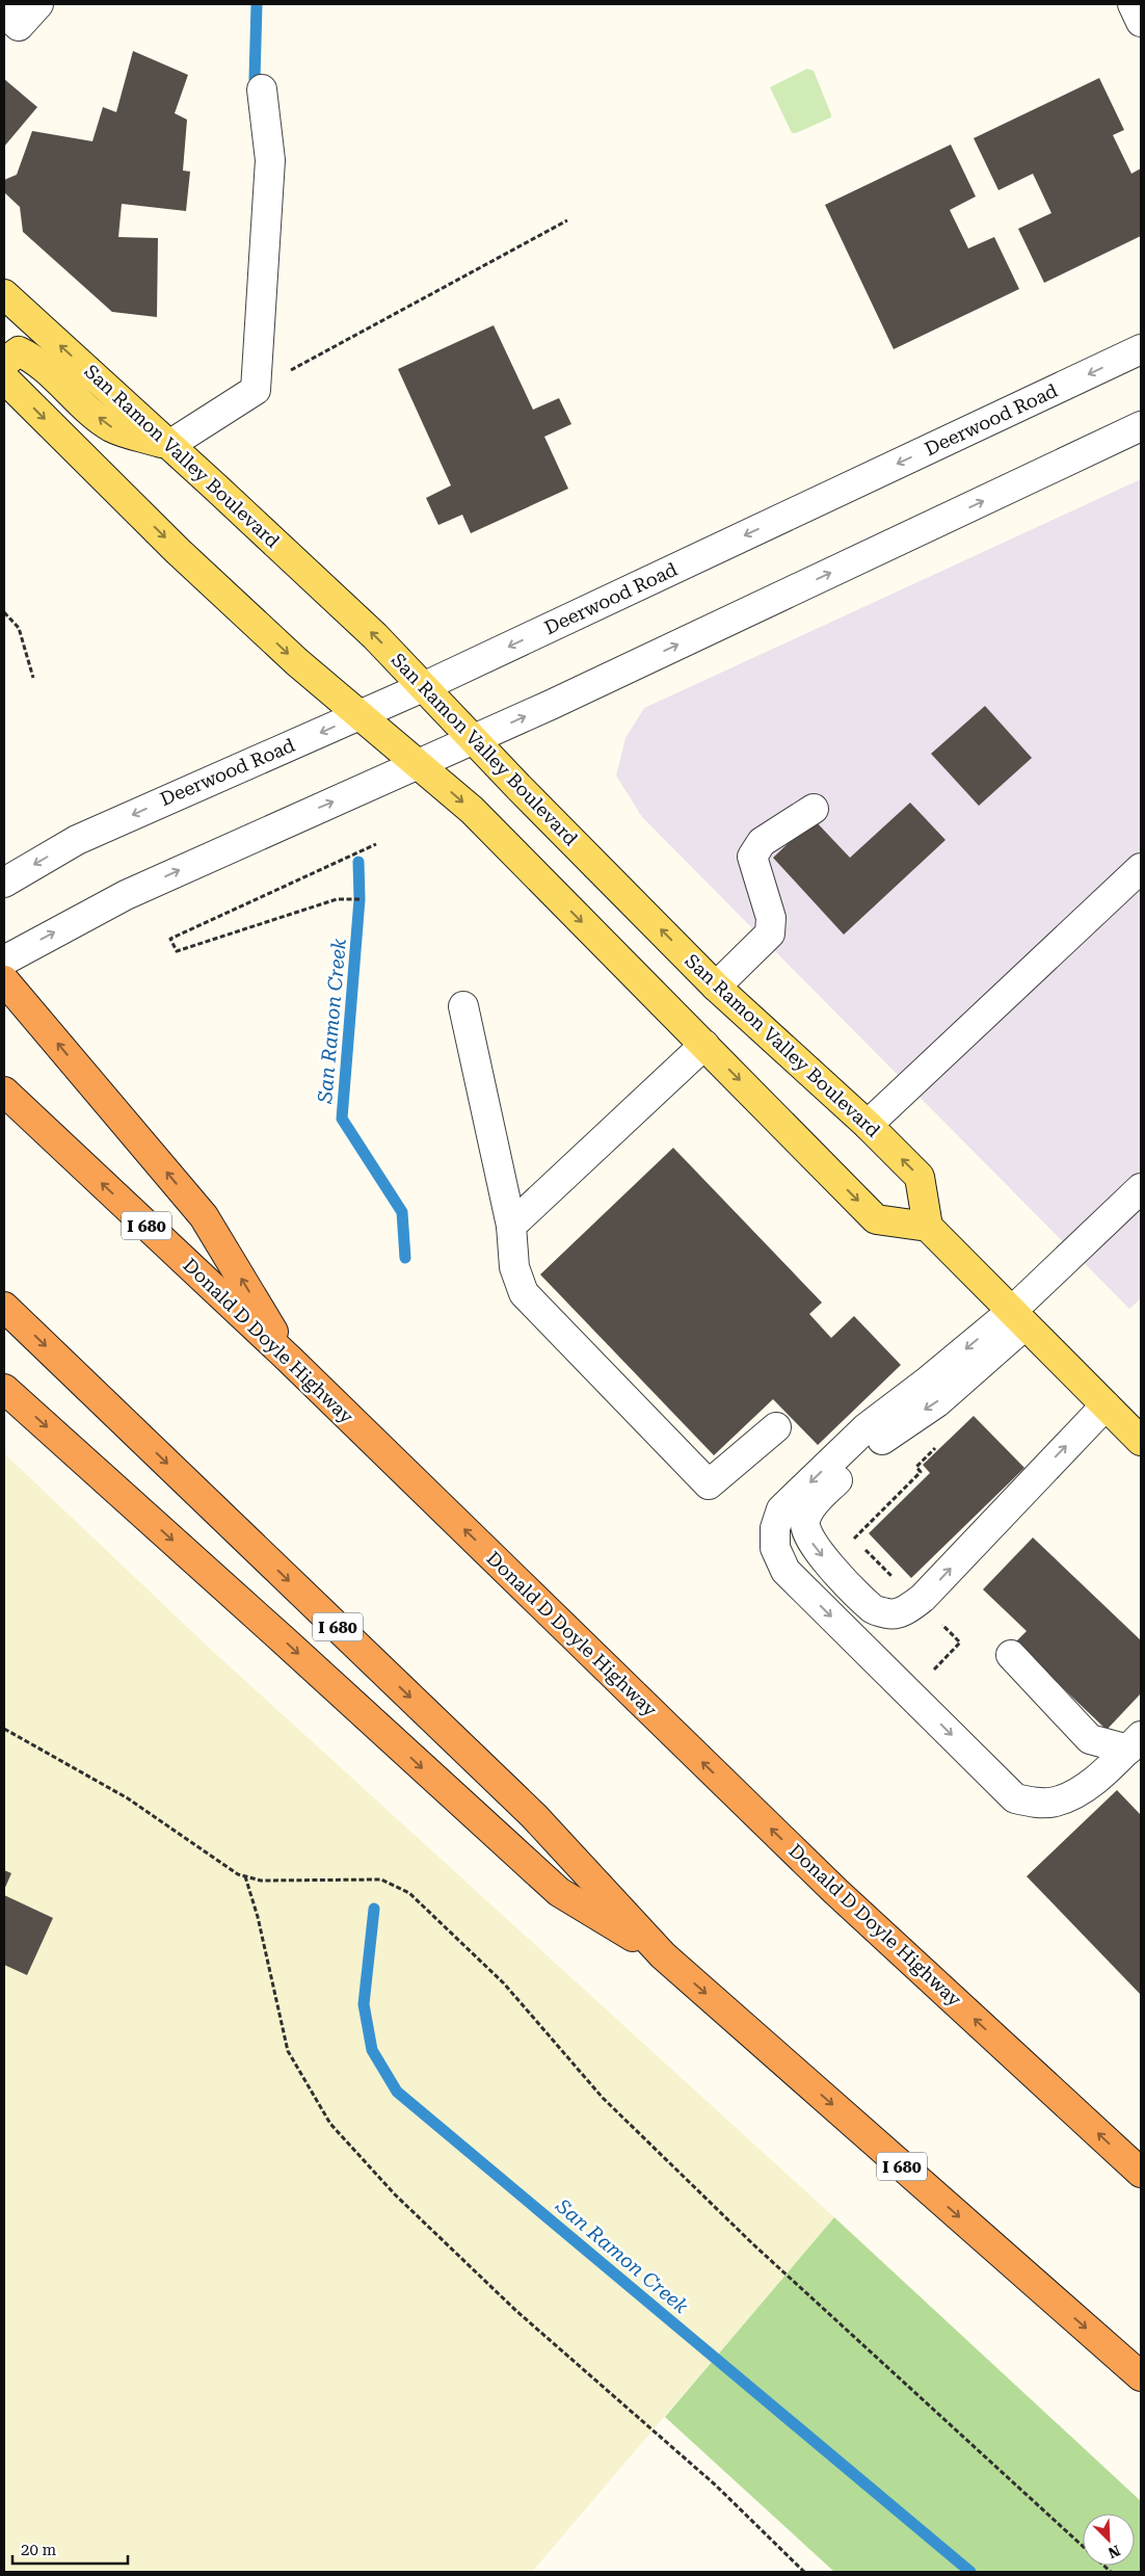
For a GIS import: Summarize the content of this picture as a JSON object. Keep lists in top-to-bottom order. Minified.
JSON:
{"streets":{"highway":["I 680","Donald D Doyle Highway"],"main road":["San Ramon Valley Boulevard"],"street":["Deerwood Road"]},"crossings":[["Deerwood Road","San Ramon Valley Boulevard"]],"water":["San Ramon Creek"],"scale_bar":"20 m","north":"bottom right"}
